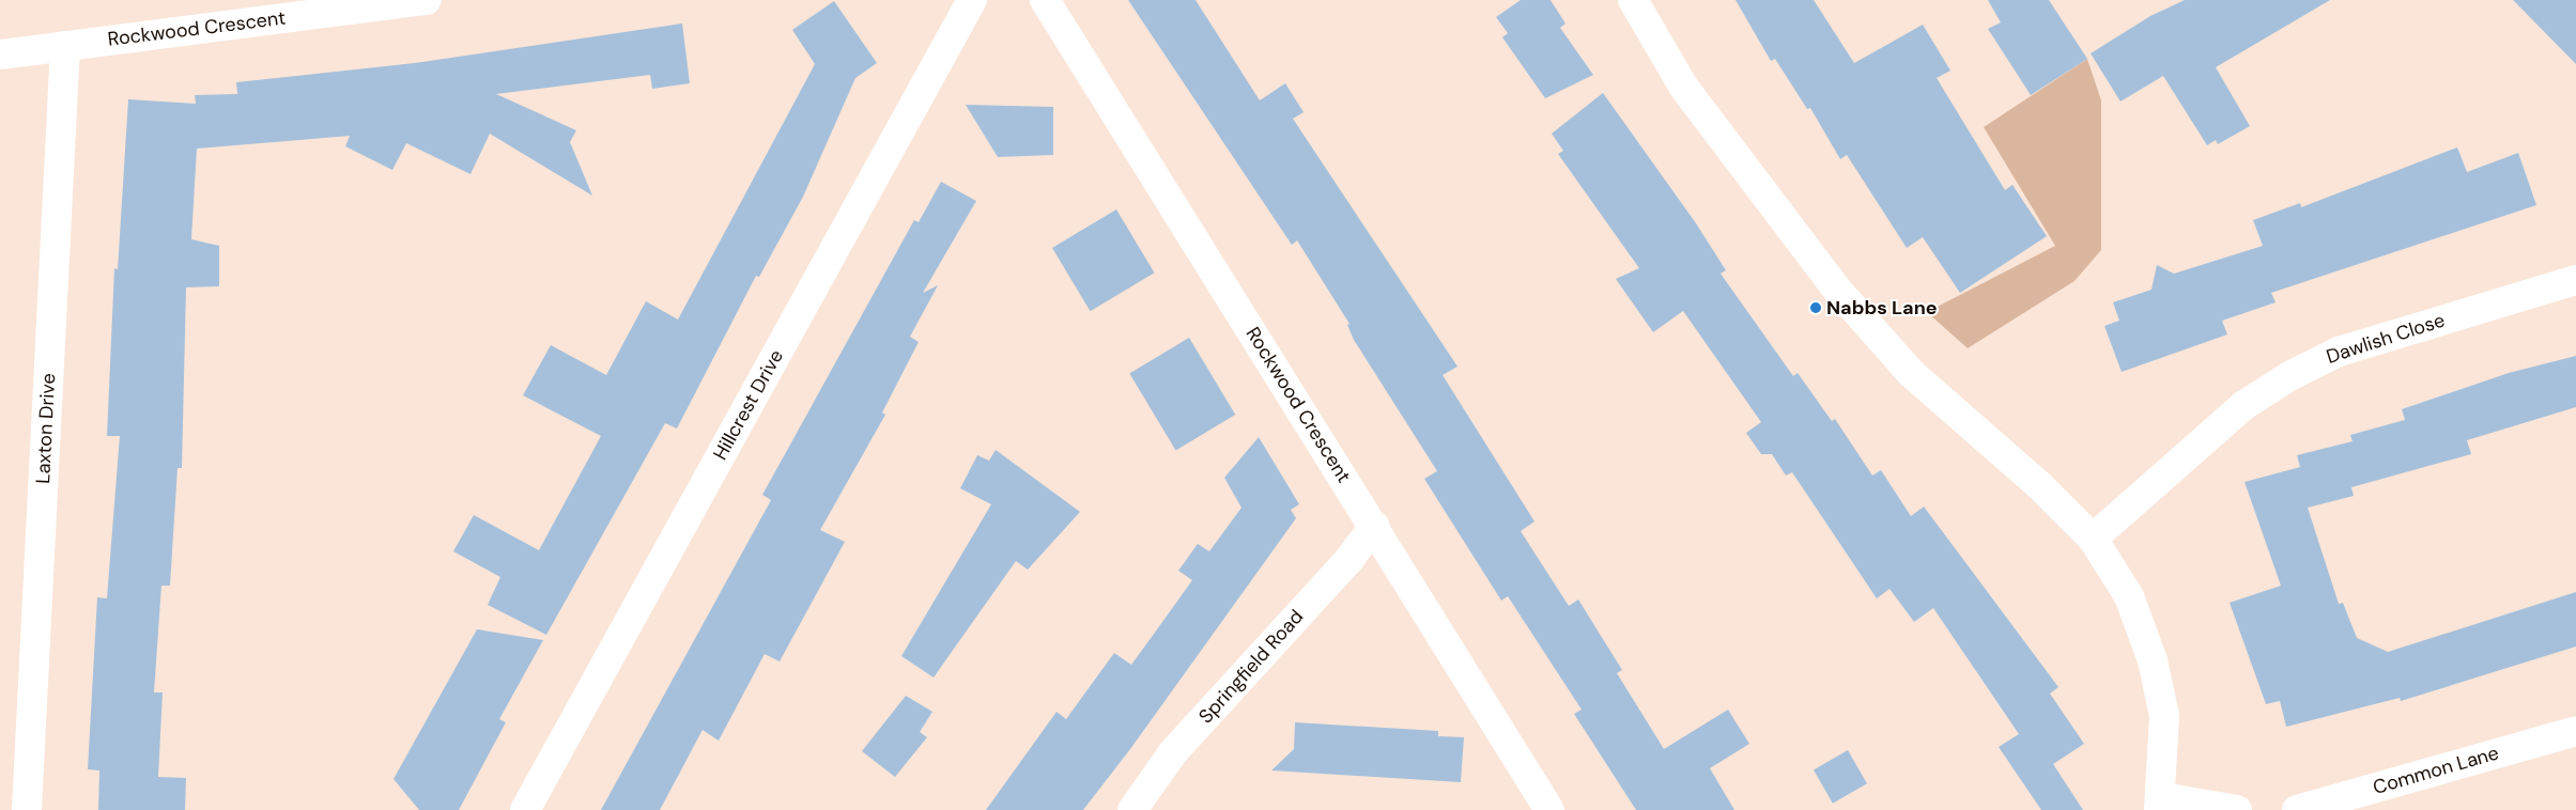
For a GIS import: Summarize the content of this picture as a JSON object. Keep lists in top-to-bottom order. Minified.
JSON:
{"streets":{"street":["Rockwood Crescent","Dawlish Close","Hillcrest Drive","Laxton Drive","Springfield Road","Common Lane"]},"crossings":[["Rockwood Crescent","Laxton Drive"],["Rockwood Crescent","Springfield Road"]],"places":["Nabbs Lane"]}
